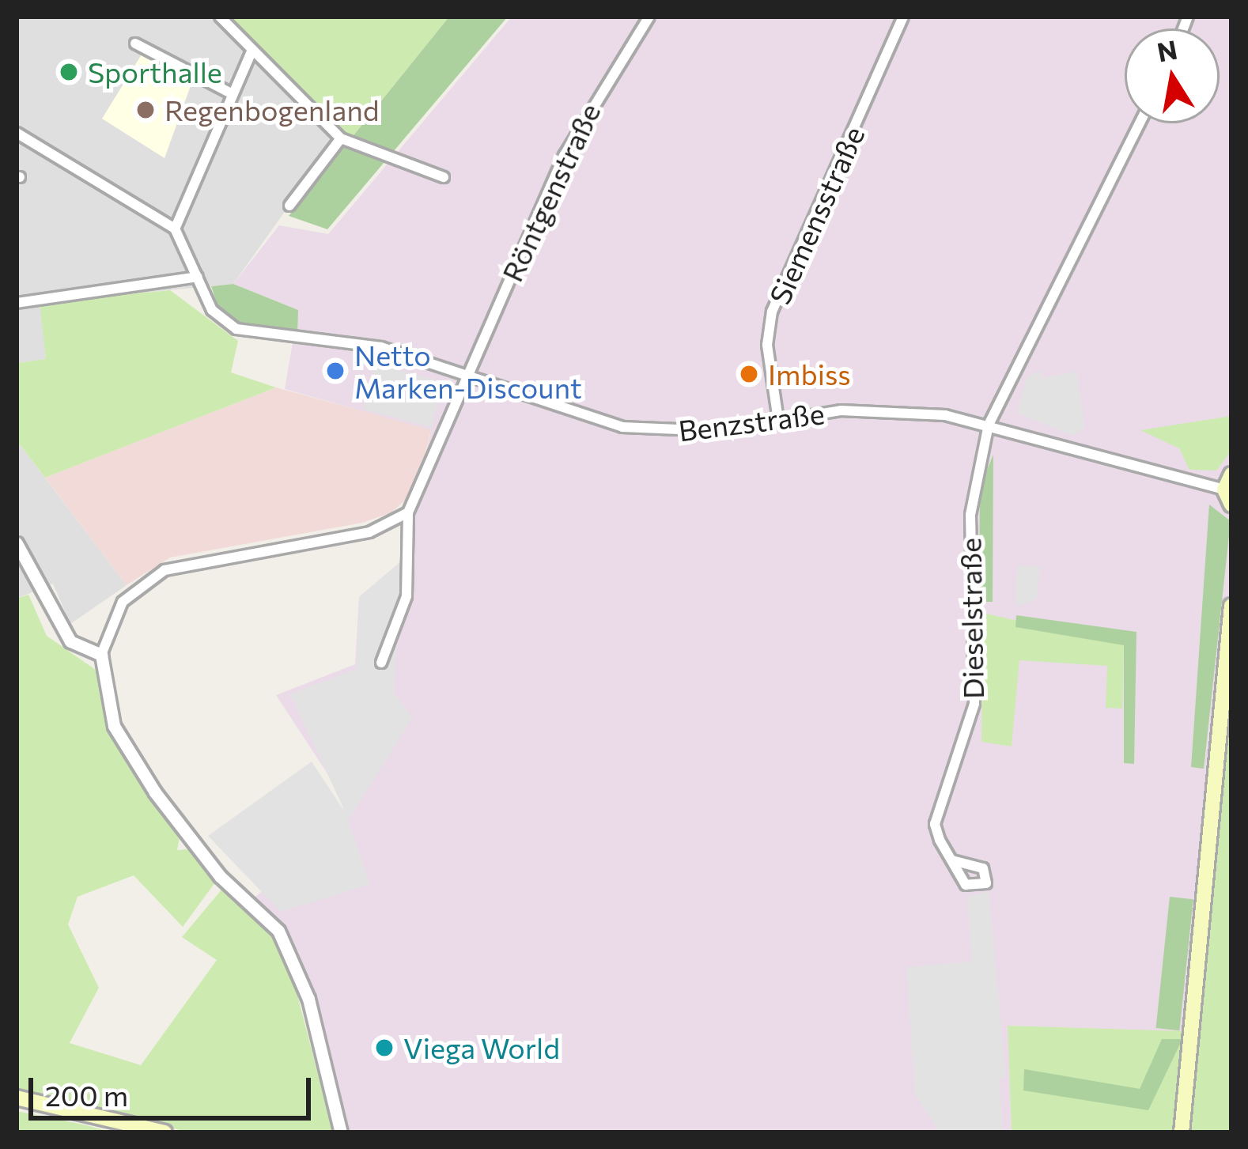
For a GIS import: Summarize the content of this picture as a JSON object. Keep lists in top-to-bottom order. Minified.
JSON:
{"streets":{"street":["Röntgenstraße","Siemensstraße","Benzstraße","Dieselstraße"]},"crossings":[["Röntgenstraße","Benzstraße"],["Siemensstraße","Benzstraße"],["Benzstraße","Dieselstraße"]],"places":["Sporthalle","Regenbogenland","Netto Marken-Discount","Imbiss","Viega World"],"scale_bar":"200 m","north":"top"}
